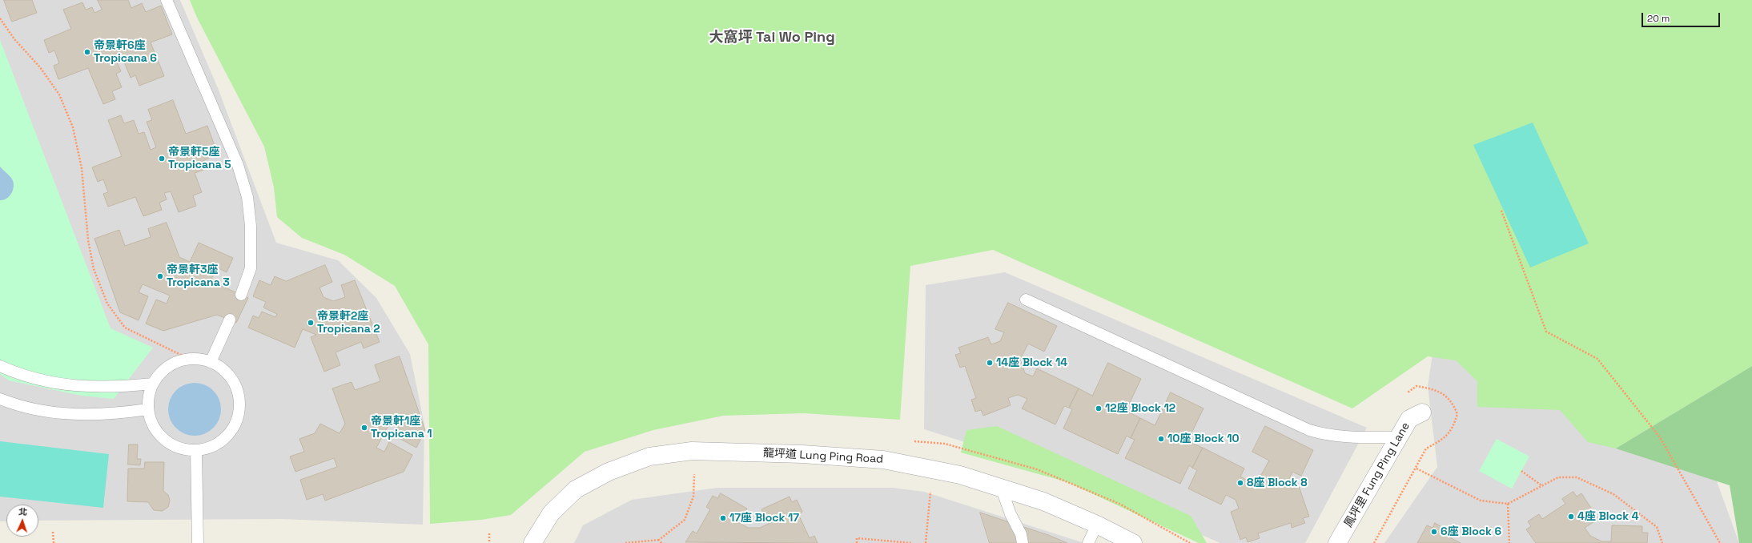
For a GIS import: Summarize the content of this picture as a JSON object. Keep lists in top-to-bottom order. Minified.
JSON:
{"streets":{"street":["龍坪道 Lung Ping Road","鳳坪里 Fung Ping Lane"]},"districts":["大窩坪 Tai Wo Ping"],"places":["帝景軒6座 Tropicana 6","帝景軒5座 Tropicana 5","帝景軒3座 Tropicana 3","帝景軒2座 Tropicana 2","14座 Block 14","12座 Block 12","帝景軒1座 Tropicana 1","10座 Block 10","8座 Block 8","4座 Block 4","17座 Block 17","6座 Block 6"],"scale_bar":"20 m","north":"top"}
